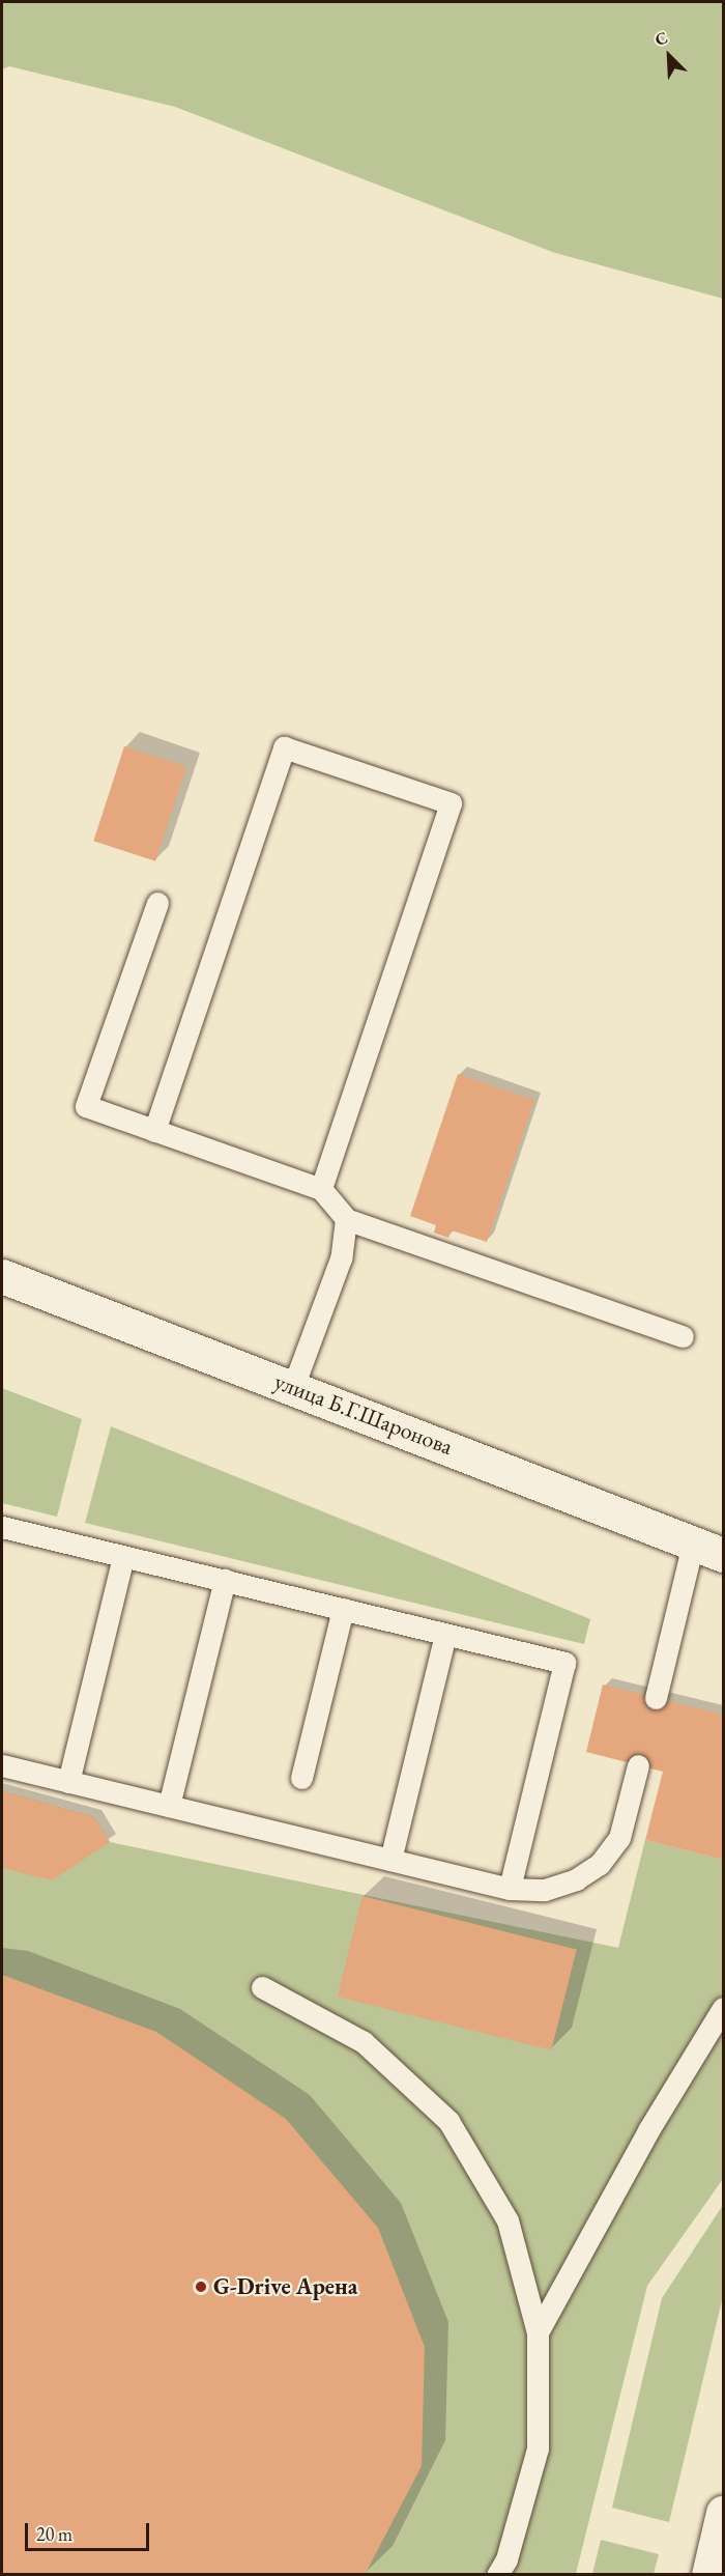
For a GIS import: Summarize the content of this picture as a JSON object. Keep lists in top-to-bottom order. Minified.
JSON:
{"streets":{"main road":["улица Б.Г.Шаронова"]},"places":["G-Drive Арена"],"scale_bar":"20 m","north":"top left"}
